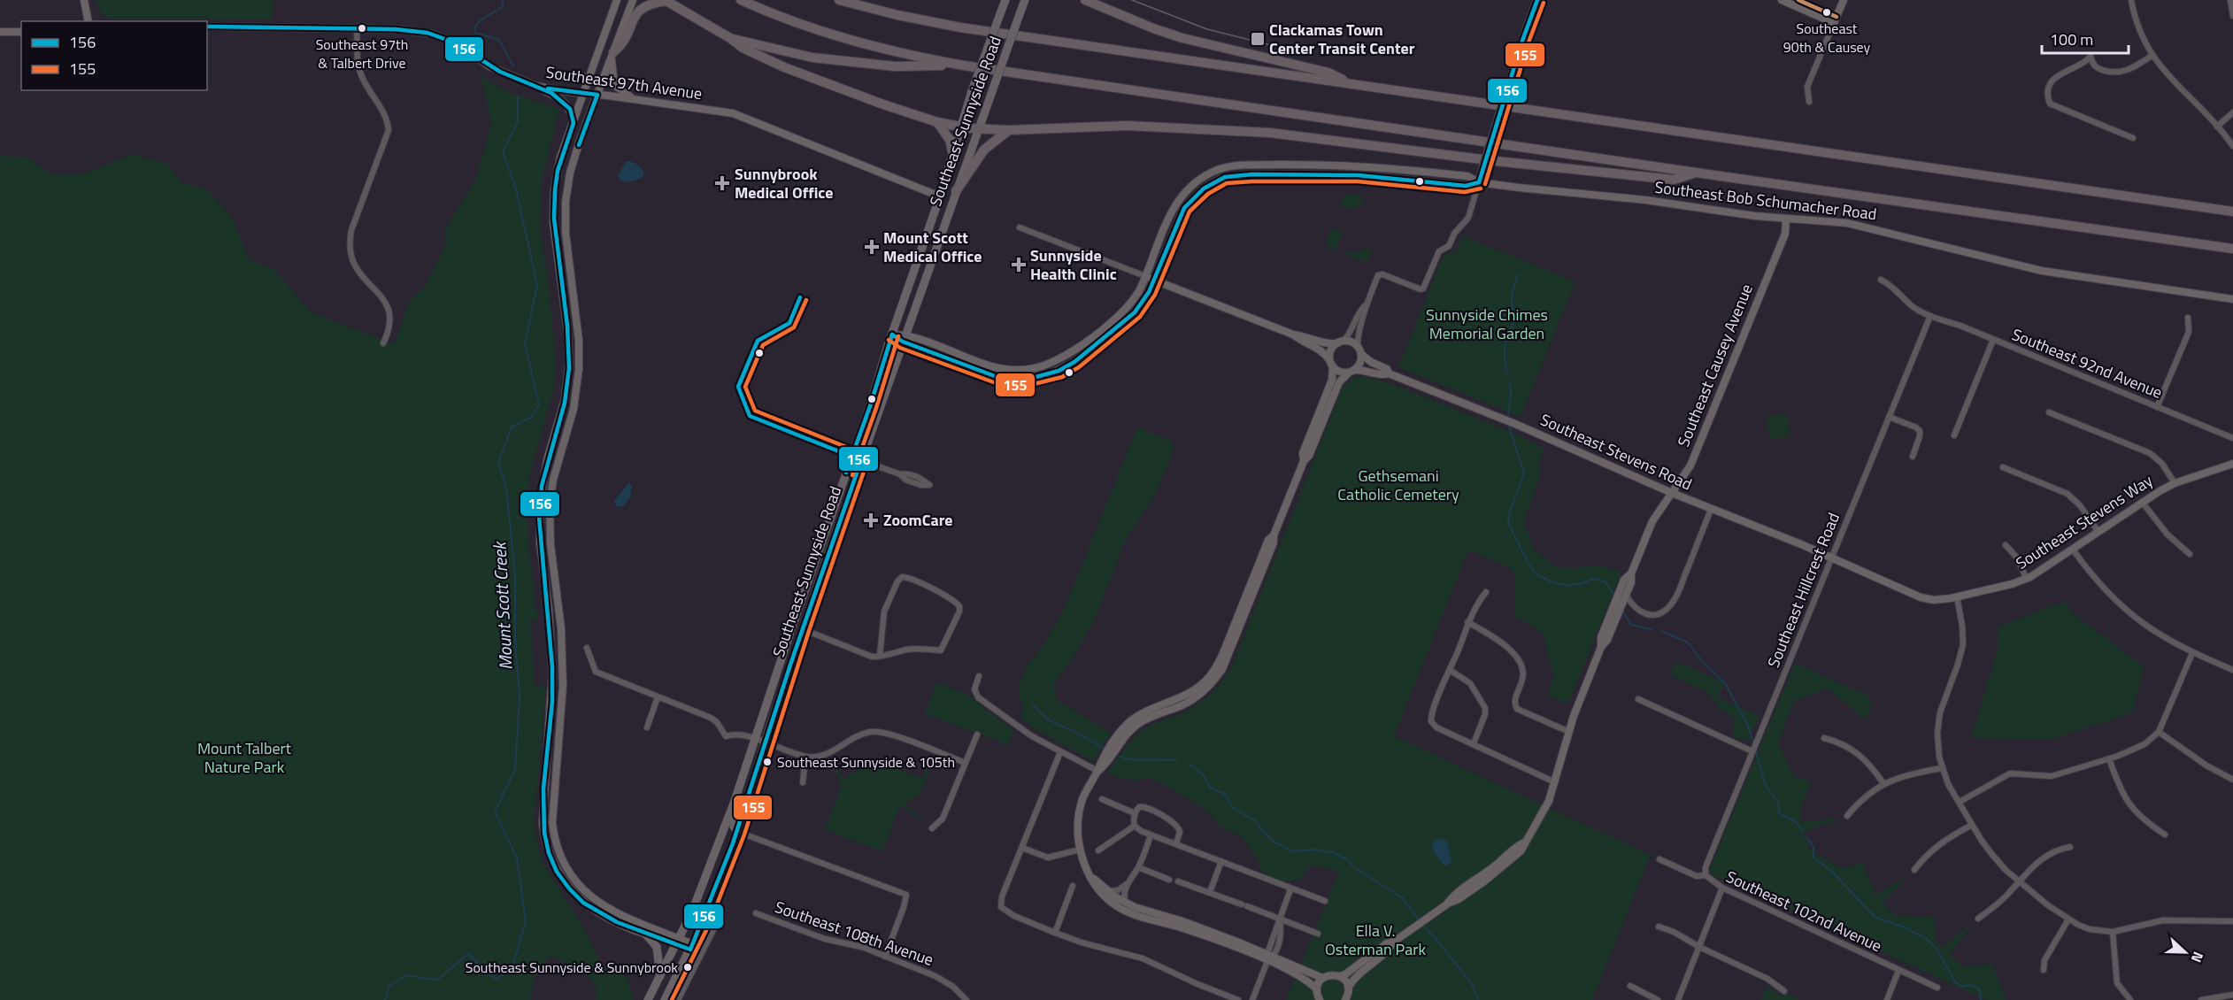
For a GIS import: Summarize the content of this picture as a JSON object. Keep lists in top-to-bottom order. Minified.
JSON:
{"streets":{"main road":["Southeast 97th Avenue","Southeast Sunnyside Road","Southeast Bob Schumacher Road","Southeast Causey Avenue","Southeast Stevens Road","Southeast Stevens Way"],"street":["Southeast 92nd Avenue","Southeast Hillcrest Road","Southeast 102nd Avenue","Southeast 108th Avenue"]},"crossings":[["Southeast 97th Avenue","Southeast Sunnyside Road"],["Southeast Bob Schumacher Road","Southeast Causey Avenue"],["Southeast 92nd Avenue","Southeast Hillcrest Road"],["Southeast Causey Avenue","Southeast Stevens Road"],["Southeast Stevens Road","Southeast Stevens Way"],["Southeast Stevens Road","Southeast Hillcrest Road"],["Southeast Stevens Way","Southeast Hillcrest Road"],["Southeast Hillcrest Road","Southeast 102nd Avenue"]],"water":["Mount Scott Creek"],"parks":["Sunnyside Chimes Memorial Garden","Gethsemani Catholic Cemetery","Mount Talbert Nature Park","Ella V. Osterman Park"],"places":{"other":["Southeast 90th & Causey","Southeast 97th & Talbert Drive","Southeast Sunnyside & 105th","Southeast Sunnyside & Sunnybrook"],"transit":["Clackamas Town Center Transit Center"],"health":["Sunnybrook Medical Office","Mount Scott Medical Office","Sunnyside Health Clinic","ZoomCare"]},"lines":["transit line 156","transit line 155"],"legend":["156","155"],"scale_bar":"100 m","north":"right"}
